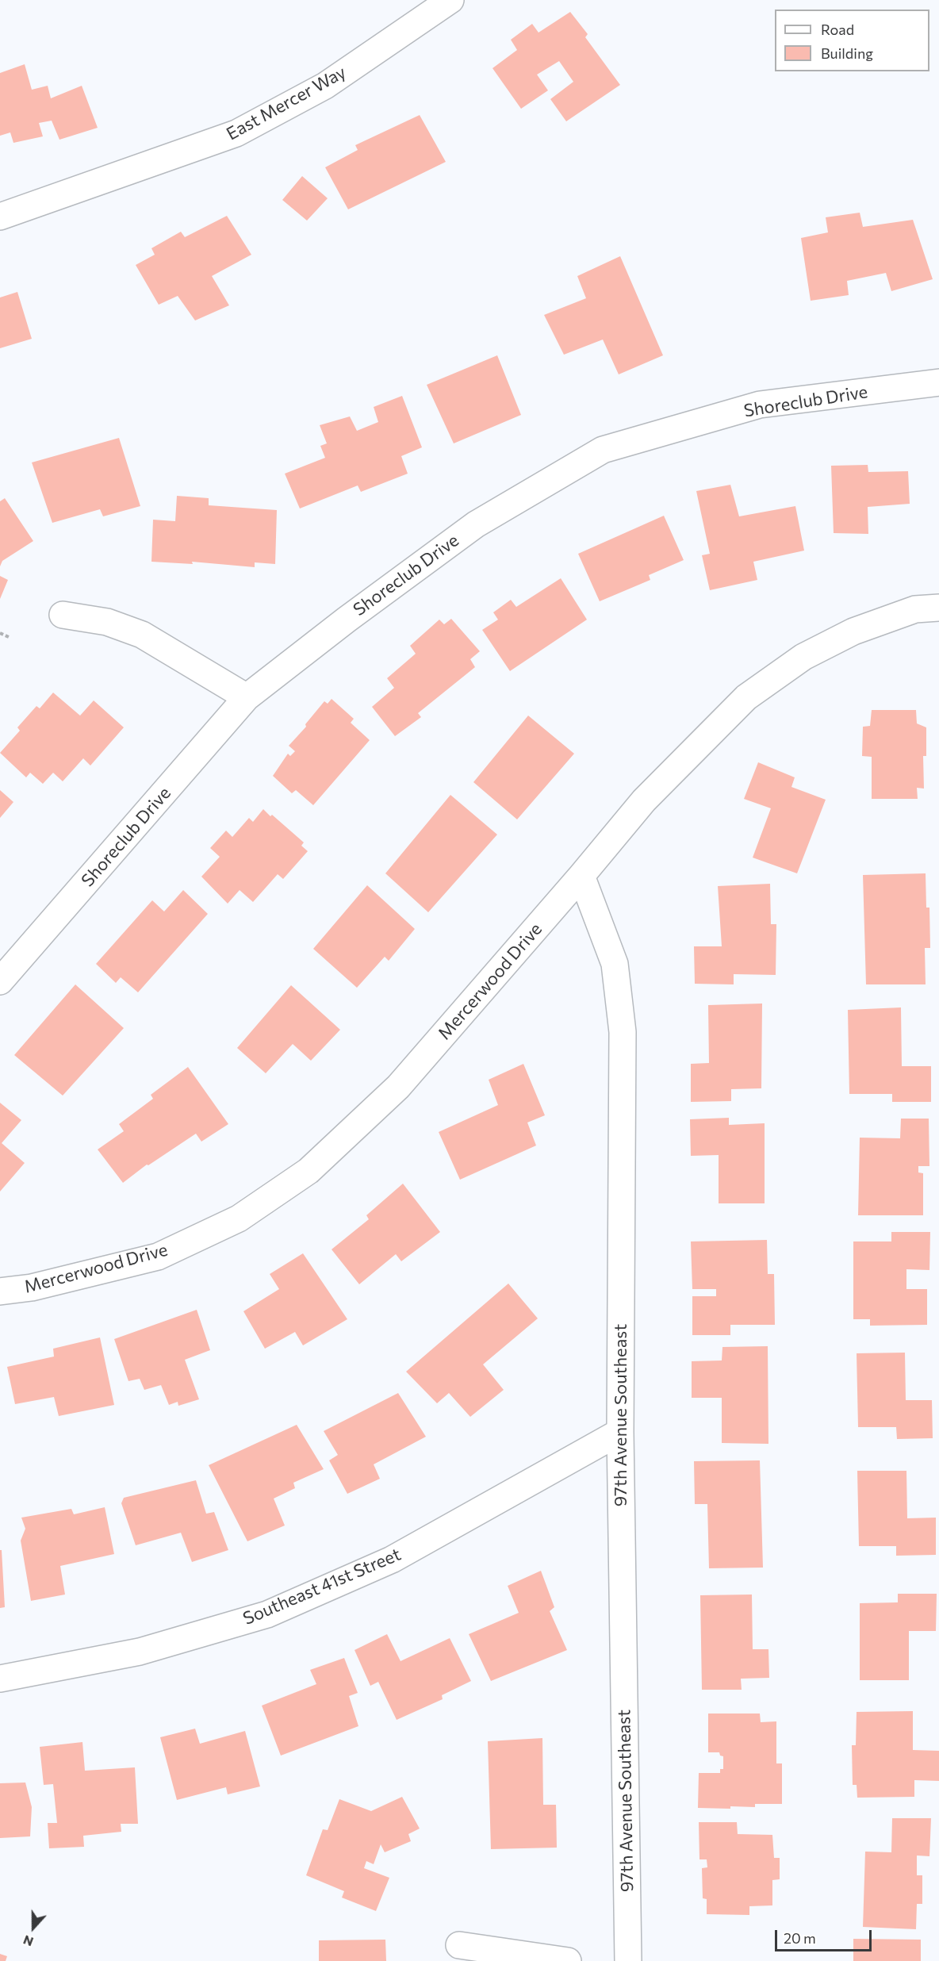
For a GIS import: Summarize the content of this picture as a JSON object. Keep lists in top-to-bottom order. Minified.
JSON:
{"streets":{"street":["East Mercer Way","Shoreclub Drive","Mercerwood Drive","97th Avenue Southeast","Southeast 41st Street"]},"crossings":[["Mercerwood Drive","97th Avenue Southeast"],["97th Avenue Southeast","Southeast 41st Street"]],"legend":["Road","Building"],"scale_bar":"20 m","north":"bottom"}
